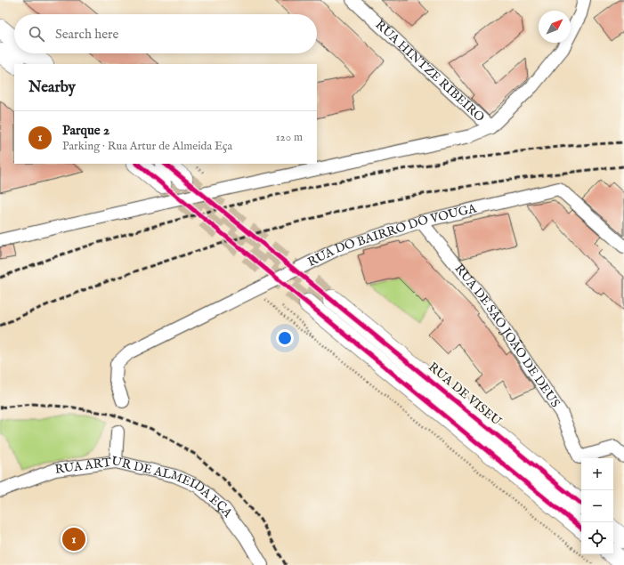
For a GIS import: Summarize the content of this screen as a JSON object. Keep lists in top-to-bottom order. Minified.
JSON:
{"streets":{"main road":["RUA DE VISEU"],"street":["RUA HINTZE RIBEIRO","RUA DO BAIRRO DO VOUGA","RUA DE SÃO JOÃO DE DEUS","RUA ARTUR DE ALMEIDA EÇA"]},"crossings":[["RUA DO BAIRRO DO VOUGA","RUA DE SÃO JOÃO DE DEUS"]],"north":"top right","page":{"search":"Search here","heading":"Nearby","list":[{"mark":"1","name":"Parque 2","note":"Parking · Rua Artur de Almeida Eça","value":"120 m"}],"map_buttons":["+","−"],"pins":"1"}}
